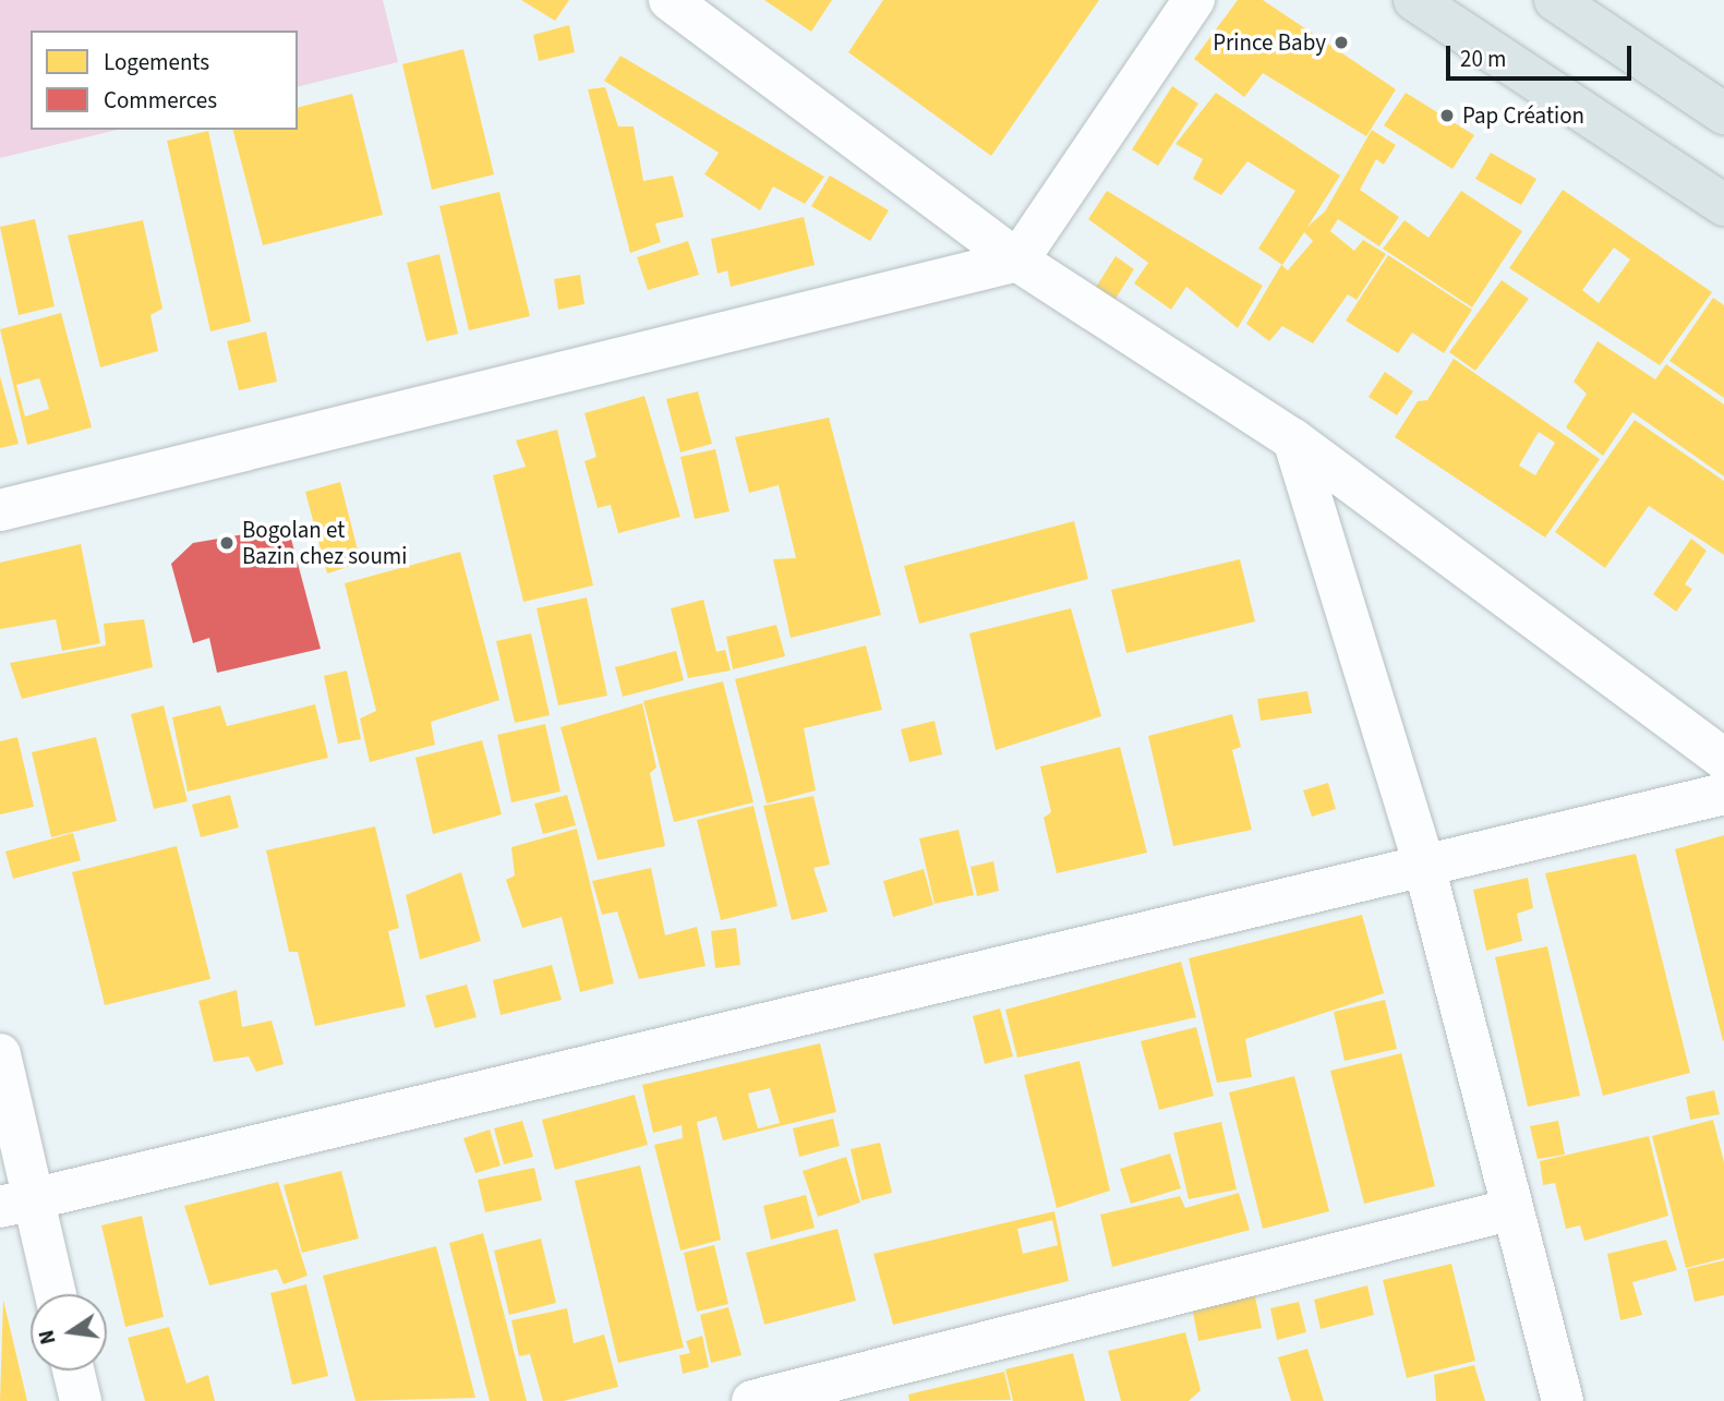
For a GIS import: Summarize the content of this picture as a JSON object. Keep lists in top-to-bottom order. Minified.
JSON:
{"places":["Prince Baby","Pap Création","Bogolan et Bazin chez soumi"],"legend":["Logements","Commerces"],"scale_bar":"20 m","north":"left"}
